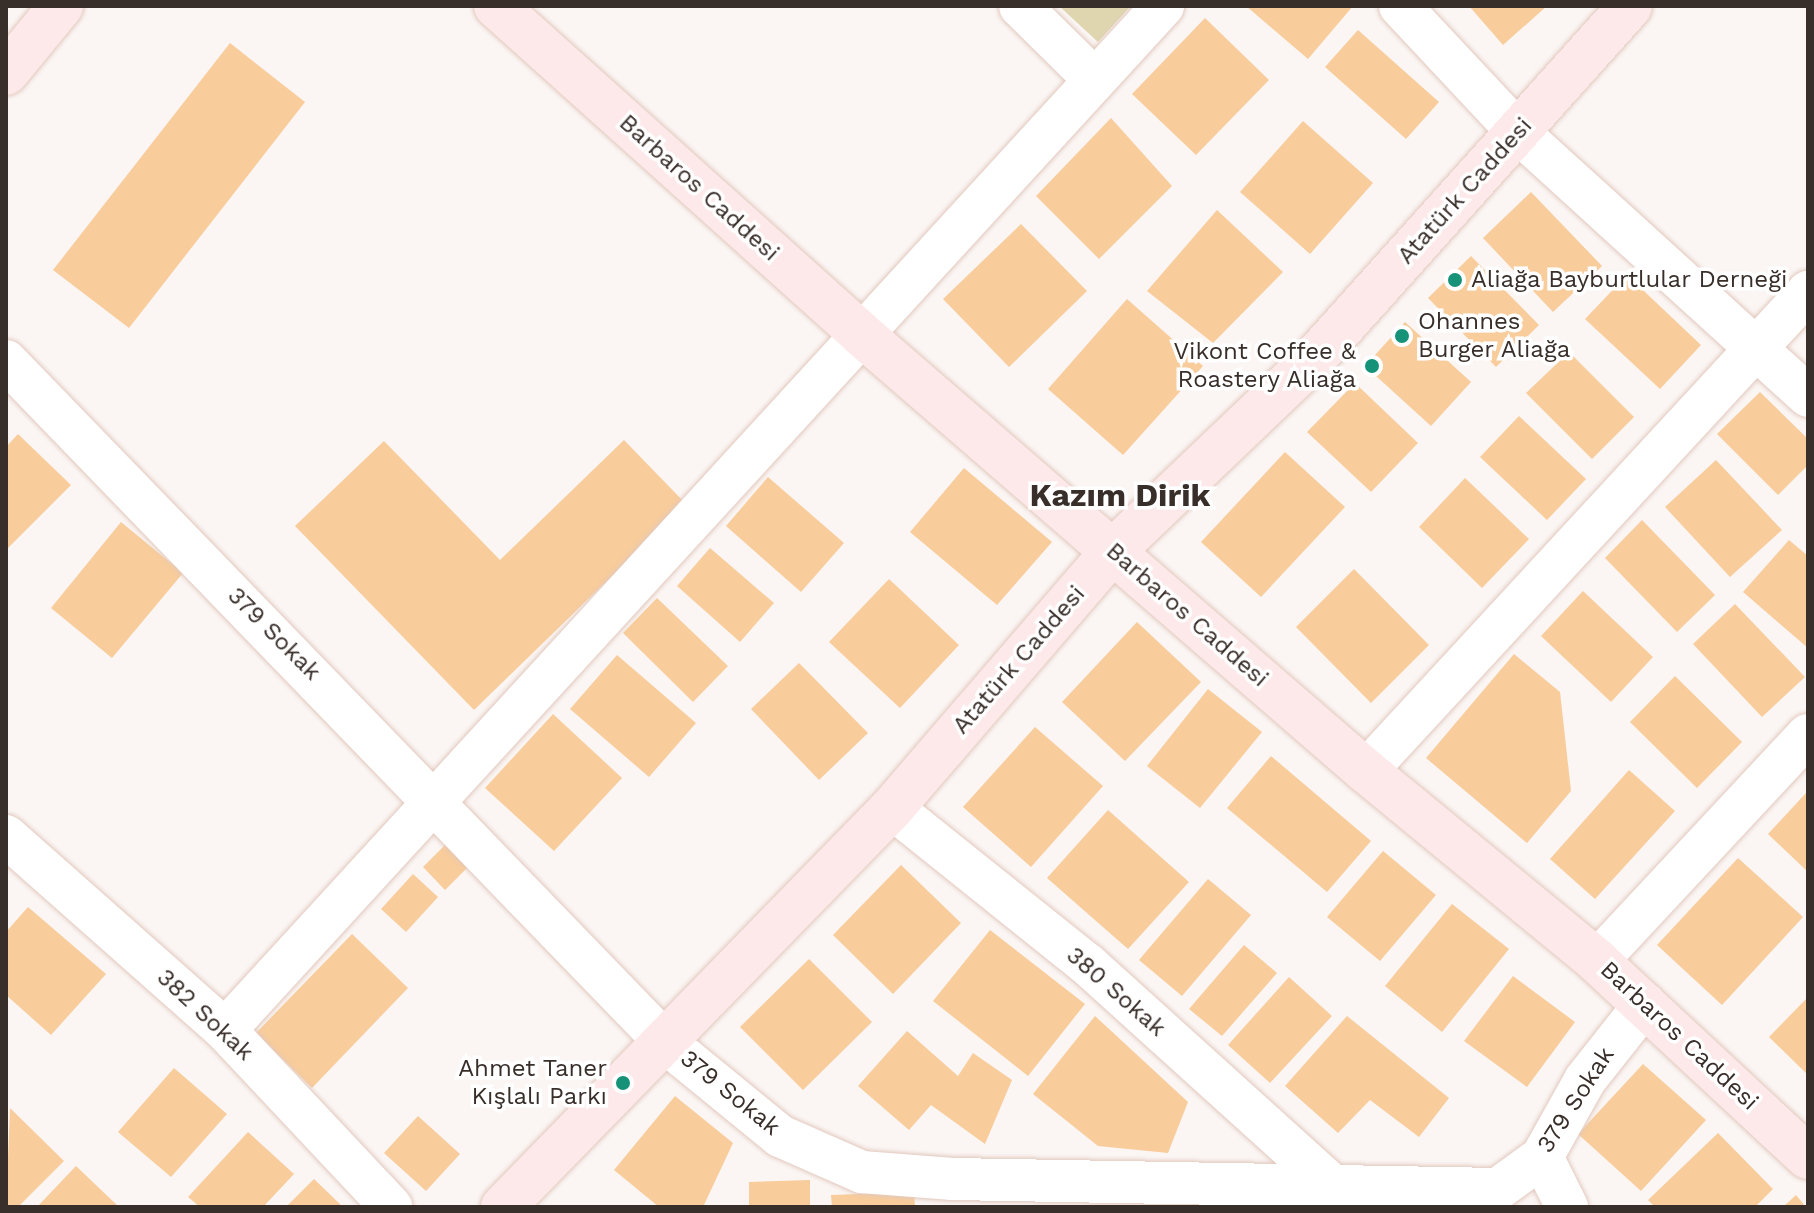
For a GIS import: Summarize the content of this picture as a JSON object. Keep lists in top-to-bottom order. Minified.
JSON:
{"streets":{"street":["Barbaros Caddesi","Atatürk Caddesi","379 Sokak","380 Sokak","382 Sokak"]},"crossings":[["Barbaros Caddesi","Atatürk Caddesi"],["Barbaros Caddesi","379 Sokak"],["Atatürk Caddesi","379 Sokak"],["Atatürk Caddesi","380 Sokak"],["379 Sokak","380 Sokak"]],"districts":["Kazım Dirik"],"places":["Aliağa Bayburtlular Derneği","Ohannes Burger Aliağa","Vikont Coffee & Roastery Aliağa","Ahmet Taner Kışlalı Parkı"]}
